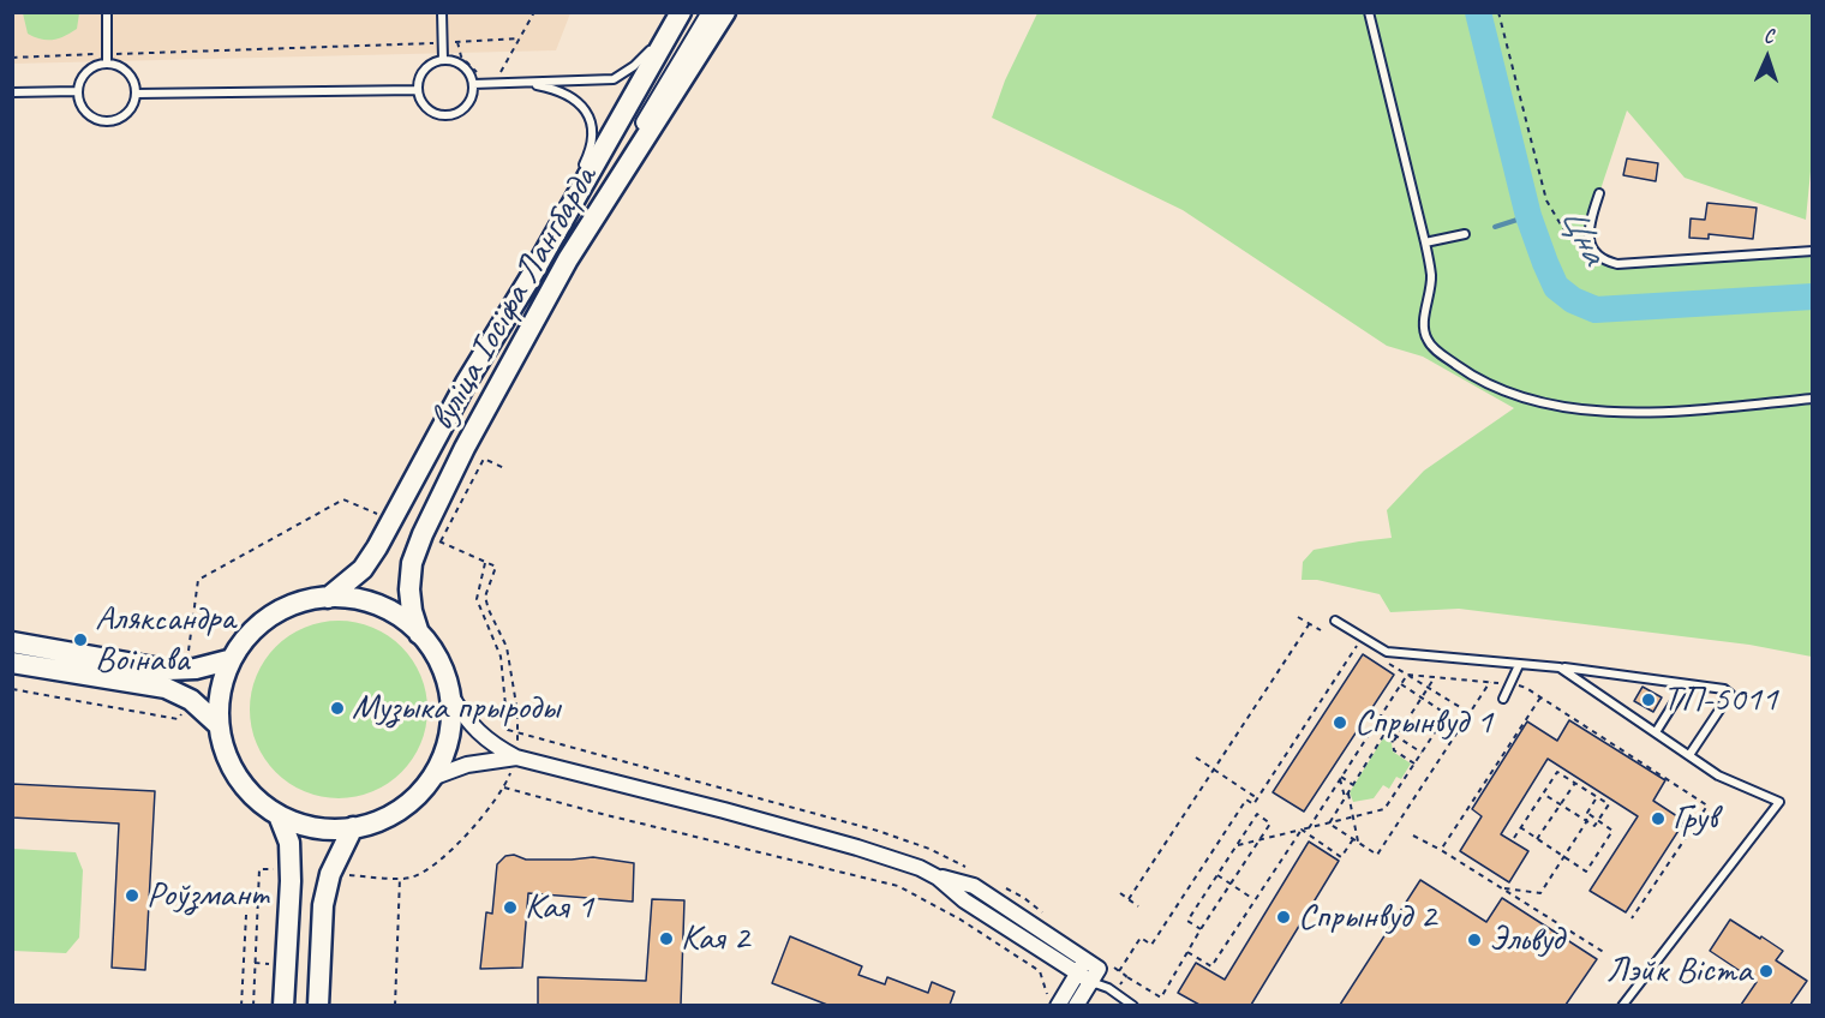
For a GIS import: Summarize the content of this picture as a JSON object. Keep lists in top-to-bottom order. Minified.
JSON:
{"streets":{"main road":["вуліца Іосіфа Лангбарда"]},"water":["Цна"],"places":["Аляксандра Воінава","ТП-5011","Музыка прыроды","Спрынвуд 1","Грув","Роўзмант","Кая 1","Спрынвуд 2","Кая 2","Эльвуд","Лэйк Вiста"],"north":"top"}
